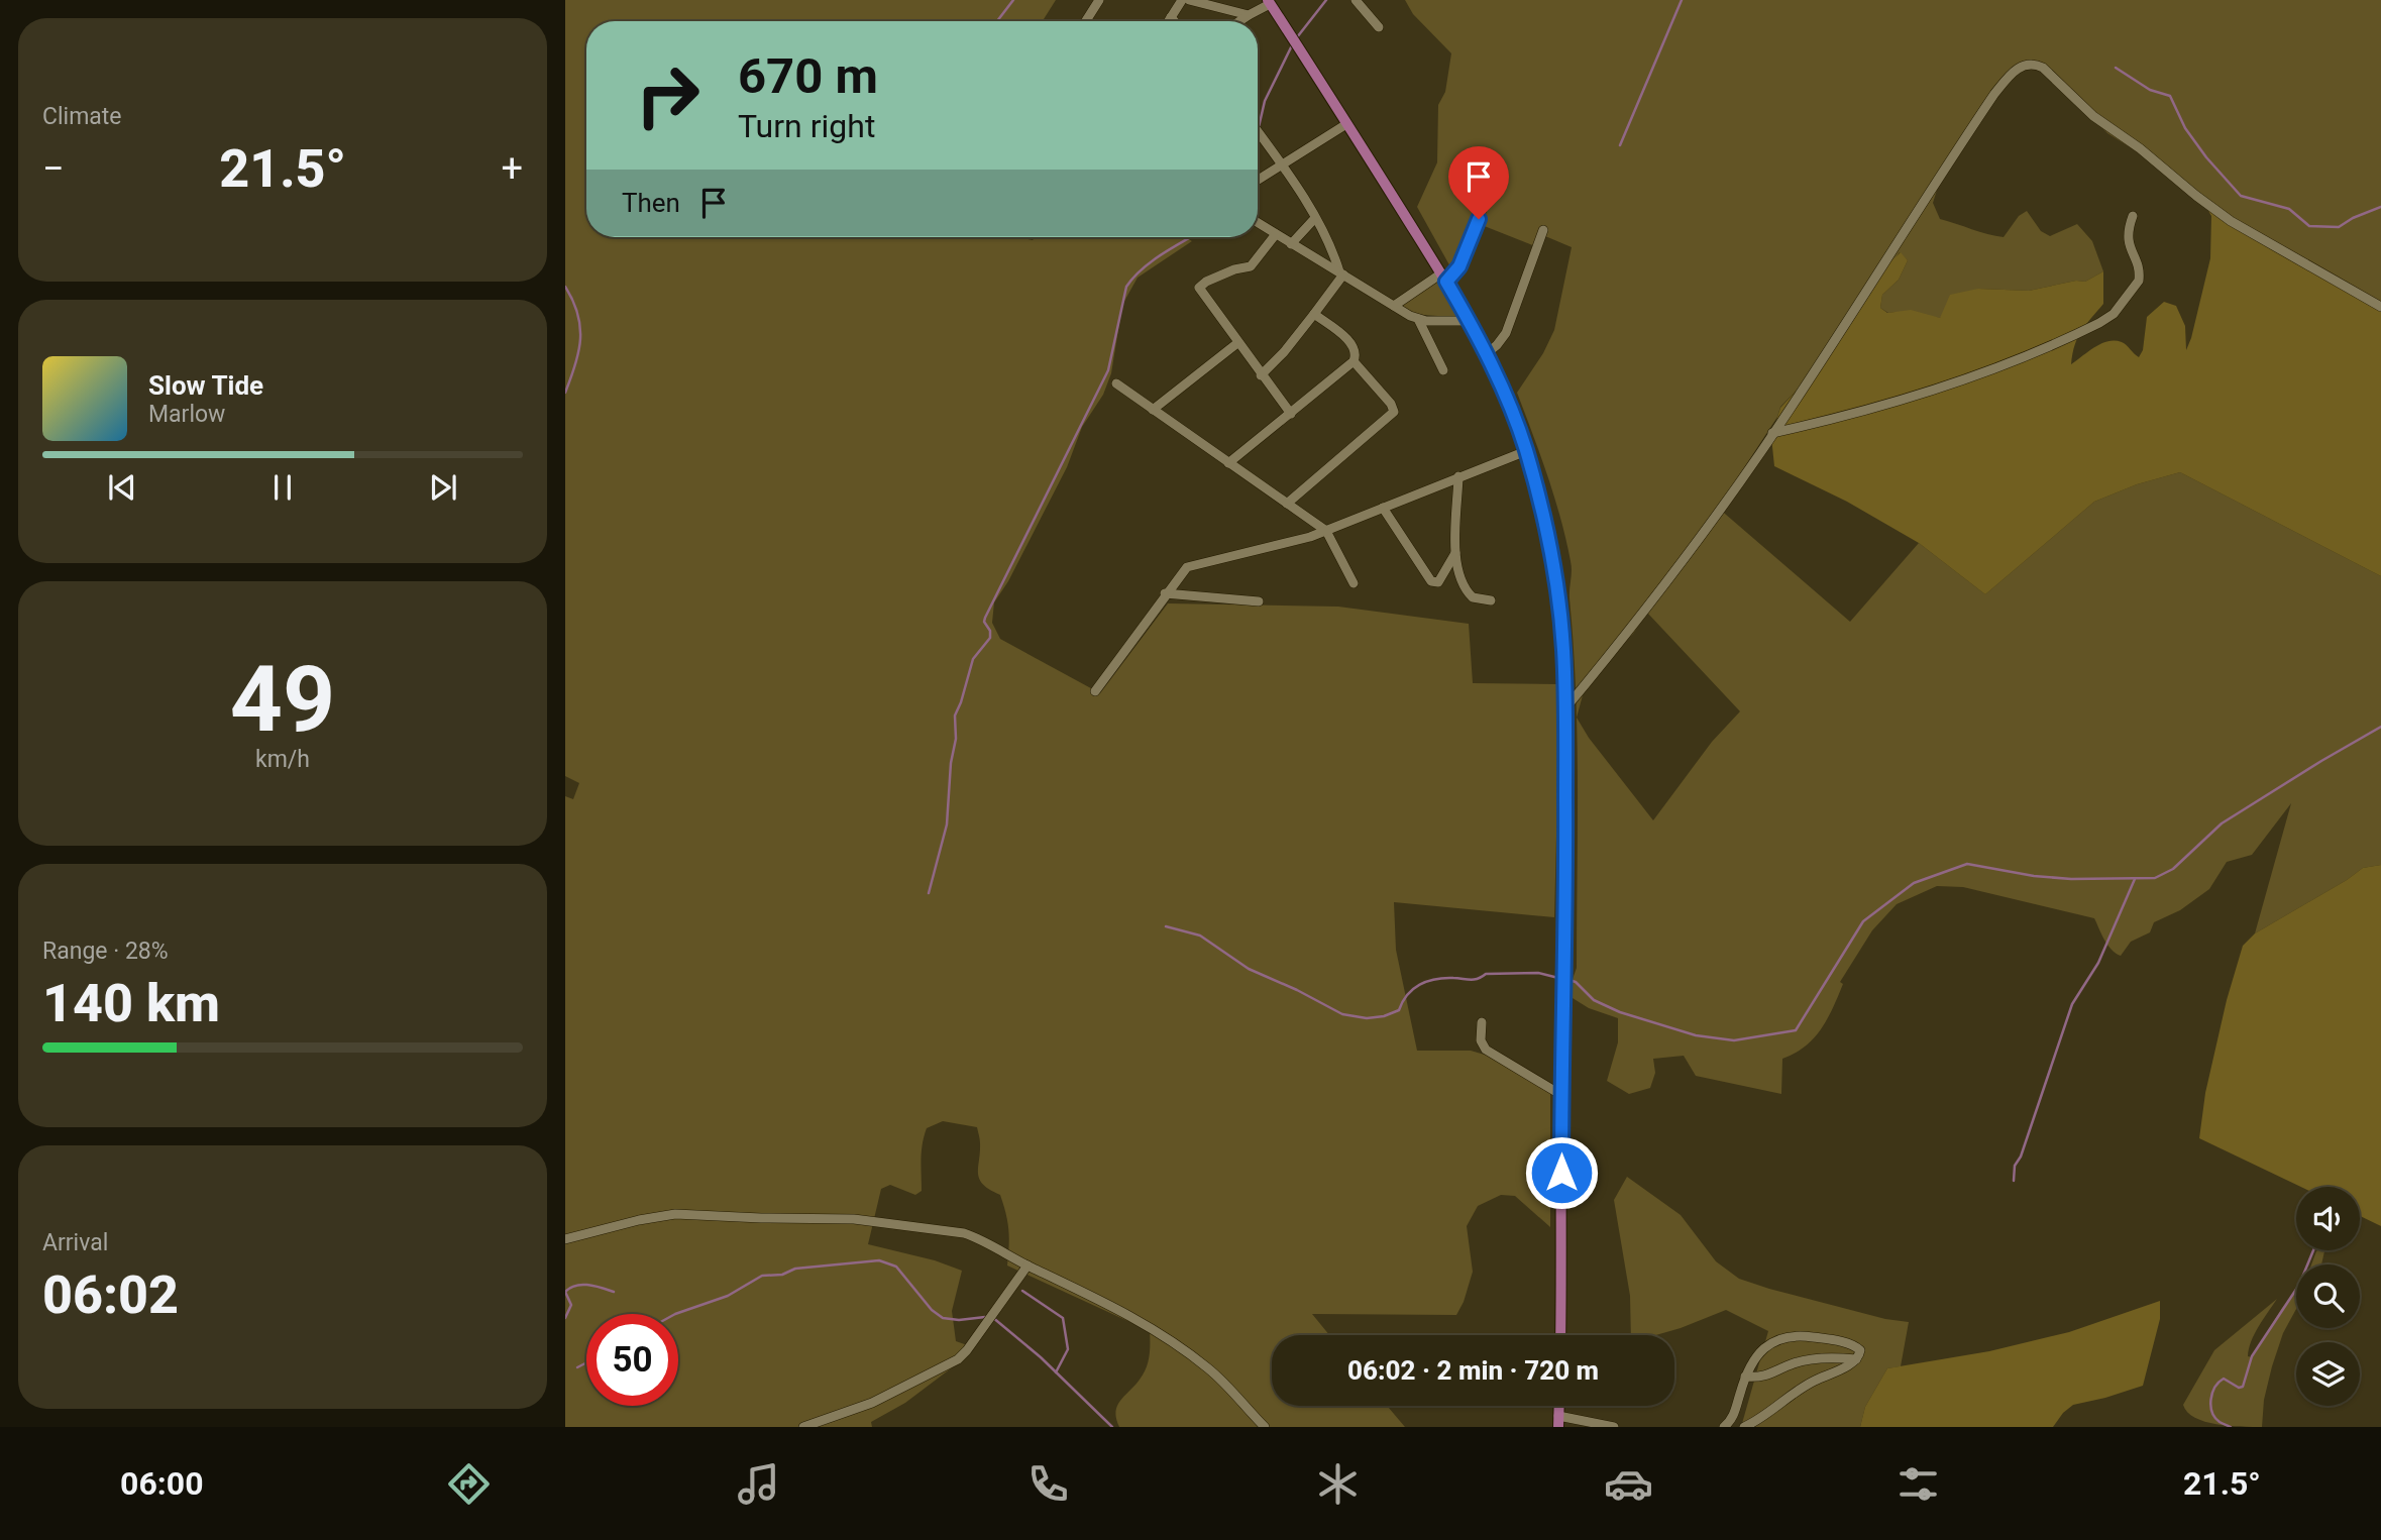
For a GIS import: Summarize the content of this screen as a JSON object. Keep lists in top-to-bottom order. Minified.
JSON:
{"page":{"tile":["Climate",["49","km/h"],["Range · 28%","140 km"],["Arrival","06:02"]],"turn":["670 m","Turn right"],"heat":["−","21.5°","+"],"then":"Then","song":["Slow Tide","Marlow"],"limit":"50","trip":"06:02 · 2 min · 720 m","tabs":["06:00","21.5°"]}}
